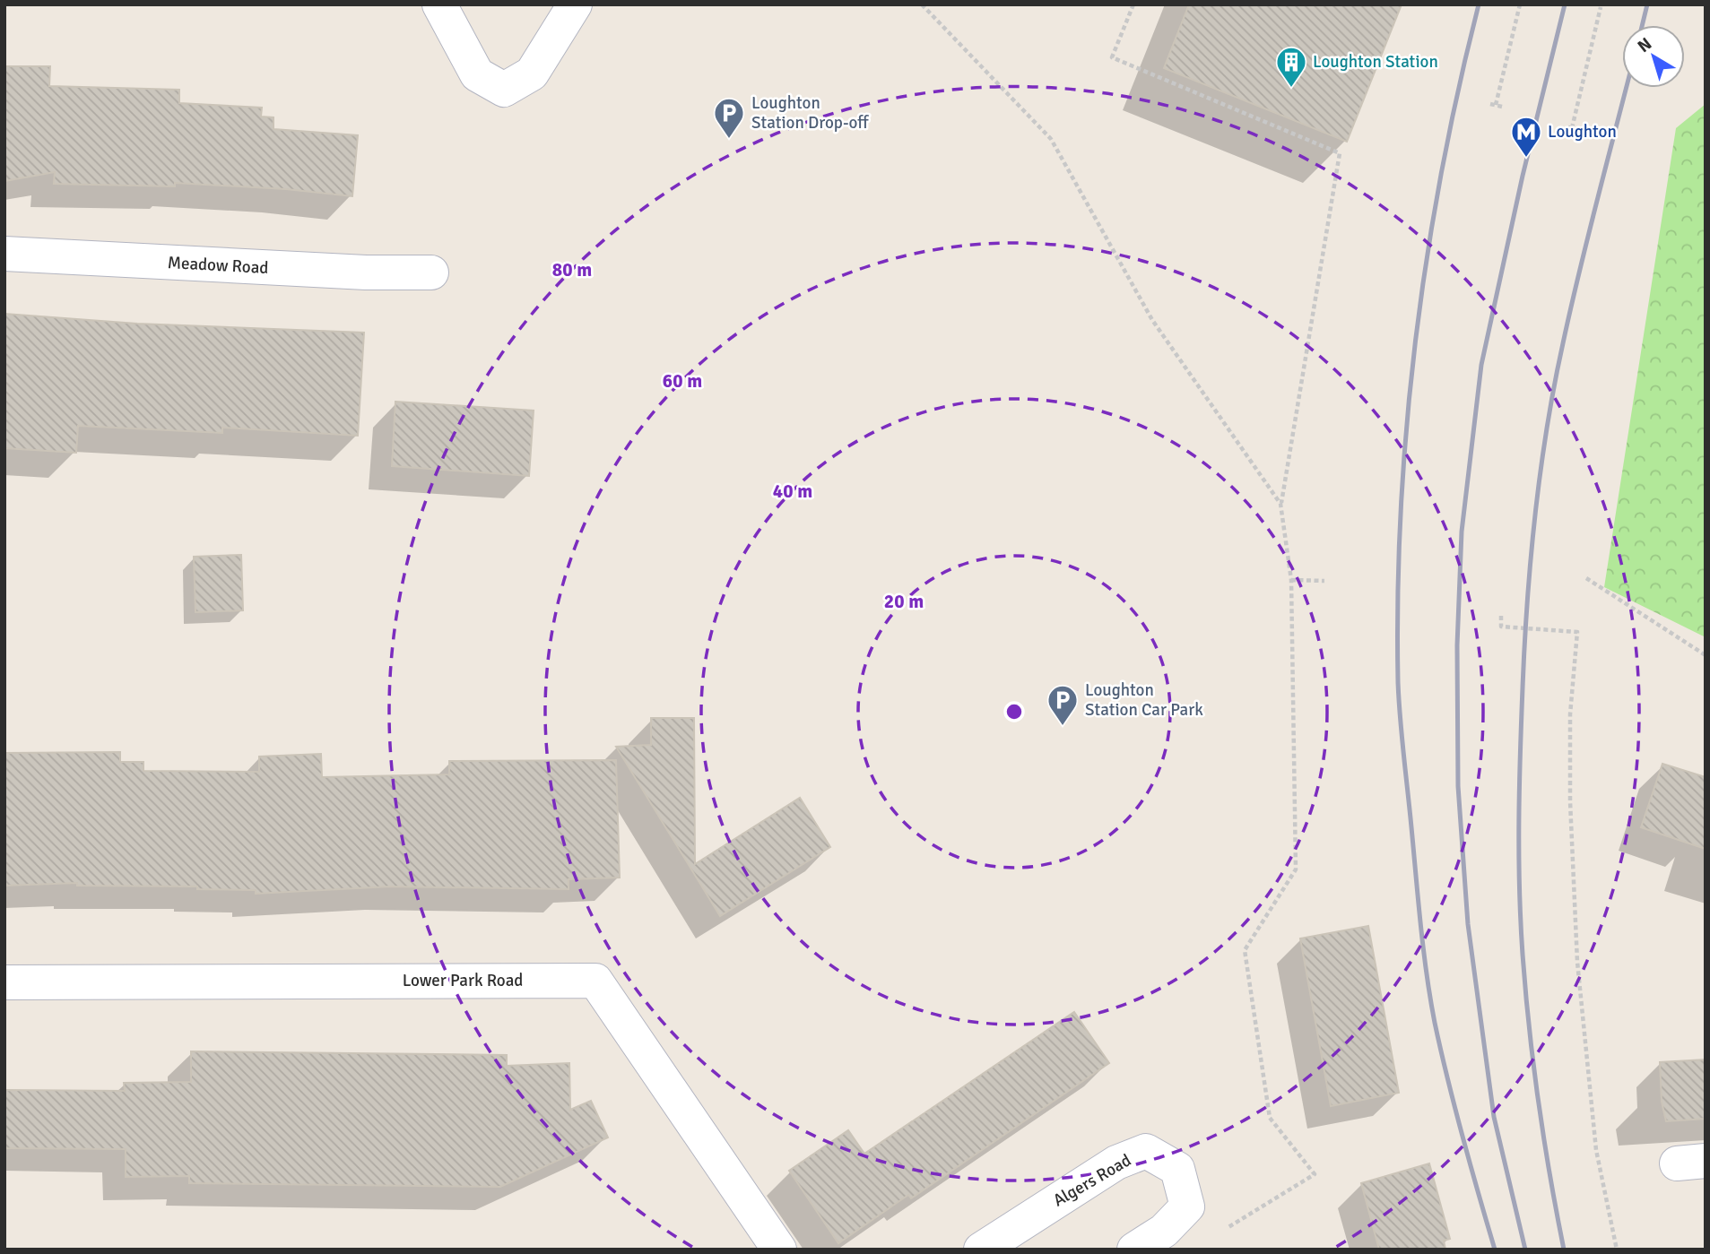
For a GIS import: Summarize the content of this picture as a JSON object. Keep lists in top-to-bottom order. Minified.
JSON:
{"streets":{"street":["Meadow Road","Lower Park Road","Algers Road"]},"places":{"building":["Loughton Station"],"parking":["Loughton Station Drop-off","Loughton Station Car Park"],"metro station":["Loughton"]},"north":"top left","rings":["80 m","60 m","40 m","20 m"]}
